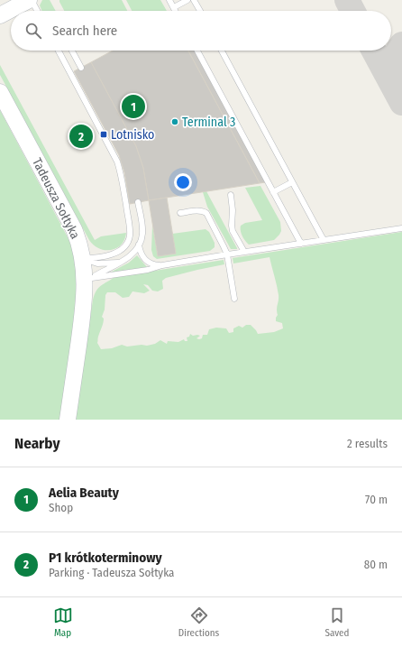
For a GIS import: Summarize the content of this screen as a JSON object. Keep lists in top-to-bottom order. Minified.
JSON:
{"streets":{"street":["Tadeusza Sołtyka"]},"places":{"other":["Terminal 3"],"transit":["Lotnisko"]},"page":{"search":"Search here","pins":["1","2"],"heading":["Nearby","2 results"],"list":[{"mark":"1","name":"Aelia Beauty","note":"Shop","value":"70 m"},{"mark":"2","name":"P1 krótkoterminowy","note":"Parking · Tadeusza Sołtyka","value":"80 m"}],"nav":["Map","Directions","Saved"]}}
